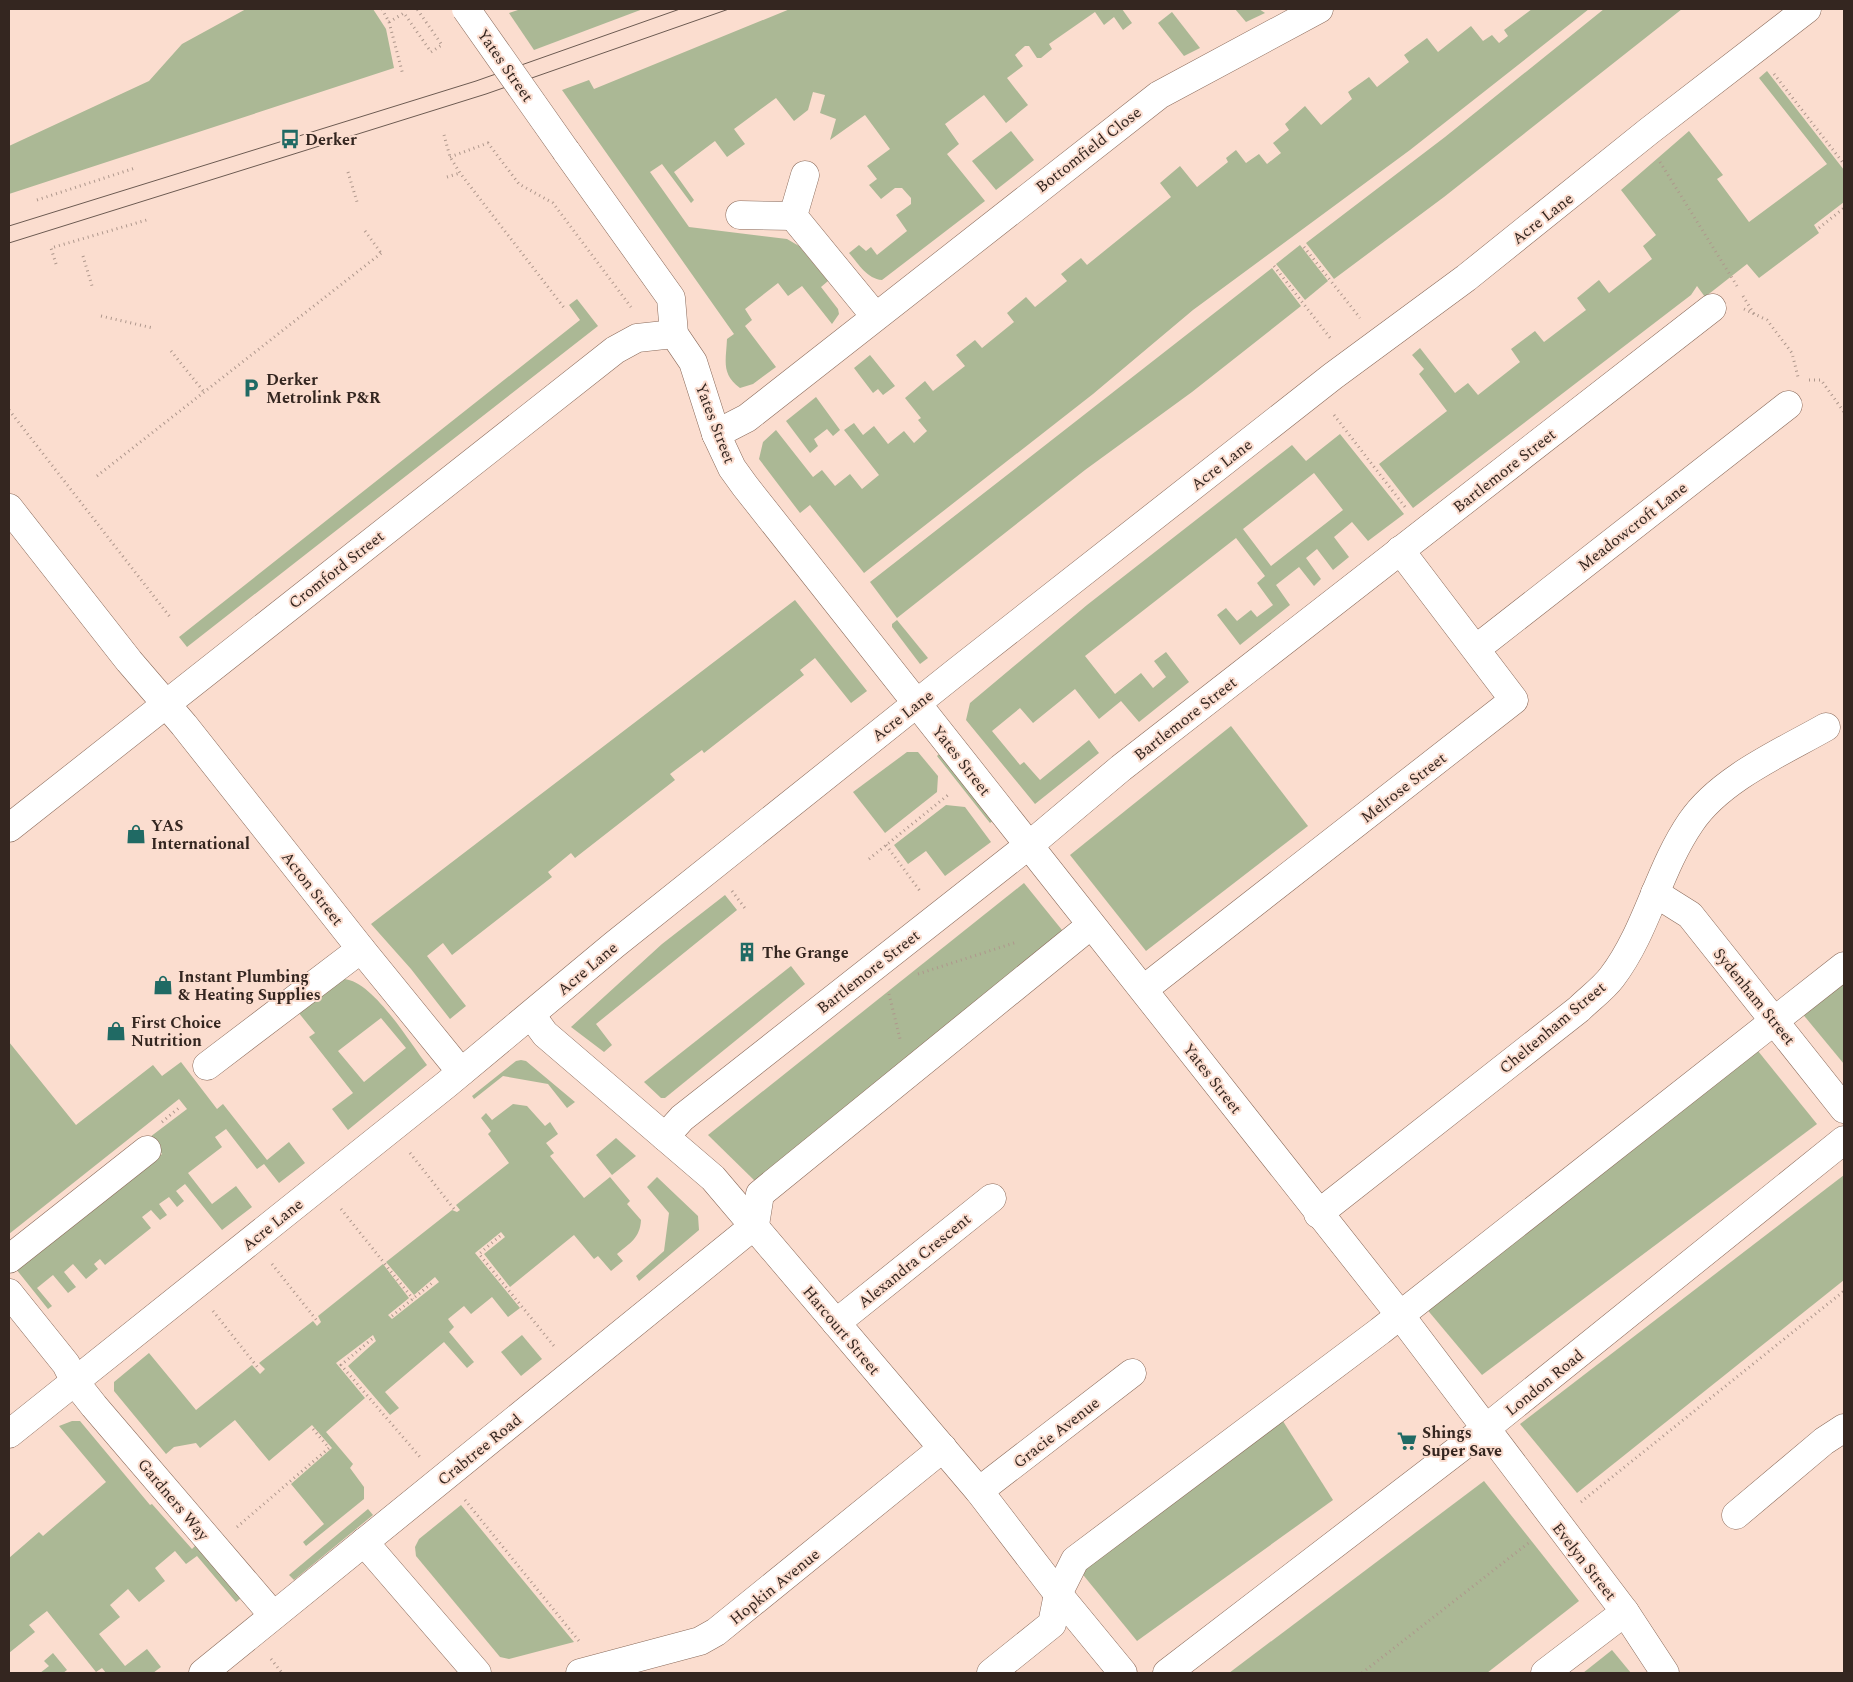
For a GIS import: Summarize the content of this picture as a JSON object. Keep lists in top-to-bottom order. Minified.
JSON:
{"streets":{"street":["Yates Street","Bottomfield Close","Acre Lane","Bartlemore Street","Meadowcroft Lane","Cromford Street","Melrose Street","Acton Street","Sydenham Street","Cheltenham Street","Alexandra Crescent","Harcourt Street","London Road","Gracie Avenue","Crabtree Road","Gardners Way","Evelyn Street","Hopkin Avenue"]},"crossings":[["Yates Street","Bottomfield Close"],["Yates Street","Acre Lane"],["Yates Street","Bartlemore Street"],["Yates Street","Cromford Street"],["Yates Street","Melrose Street"],["Yates Street","Cheltenham Street"],["Yates Street","London Road"],["Yates Street","Evelyn Street"],["Acre Lane","Acton Street"],["Acre Lane","Harcourt Street"],["Acre Lane","Gardners Way"],["Bartlemore Street","Melrose Street"],["Bartlemore Street","Harcourt Street"],["Meadowcroft Lane","Melrose Street"],["Cromford Street","Acton Street"],["Sydenham Street","Cheltenham Street"],["Alexandra Crescent","Harcourt Street"],["Harcourt Street","Gracie Avenue"],["Harcourt Street","Crabtree Road"],["Harcourt Street","Hopkin Avenue"],["London Road","Evelyn Street"],["Crabtree Road","Gardners Way"]],"places":{"bus stop":["Derker"],"parking":["Derker Metrolink P&R"],"shop":["YAS International","Instant Plumbing & Heating Supplies","First Choice Nutrition"],"building":["The Grange"],"supermarket":["Shings Super Save"]}}
